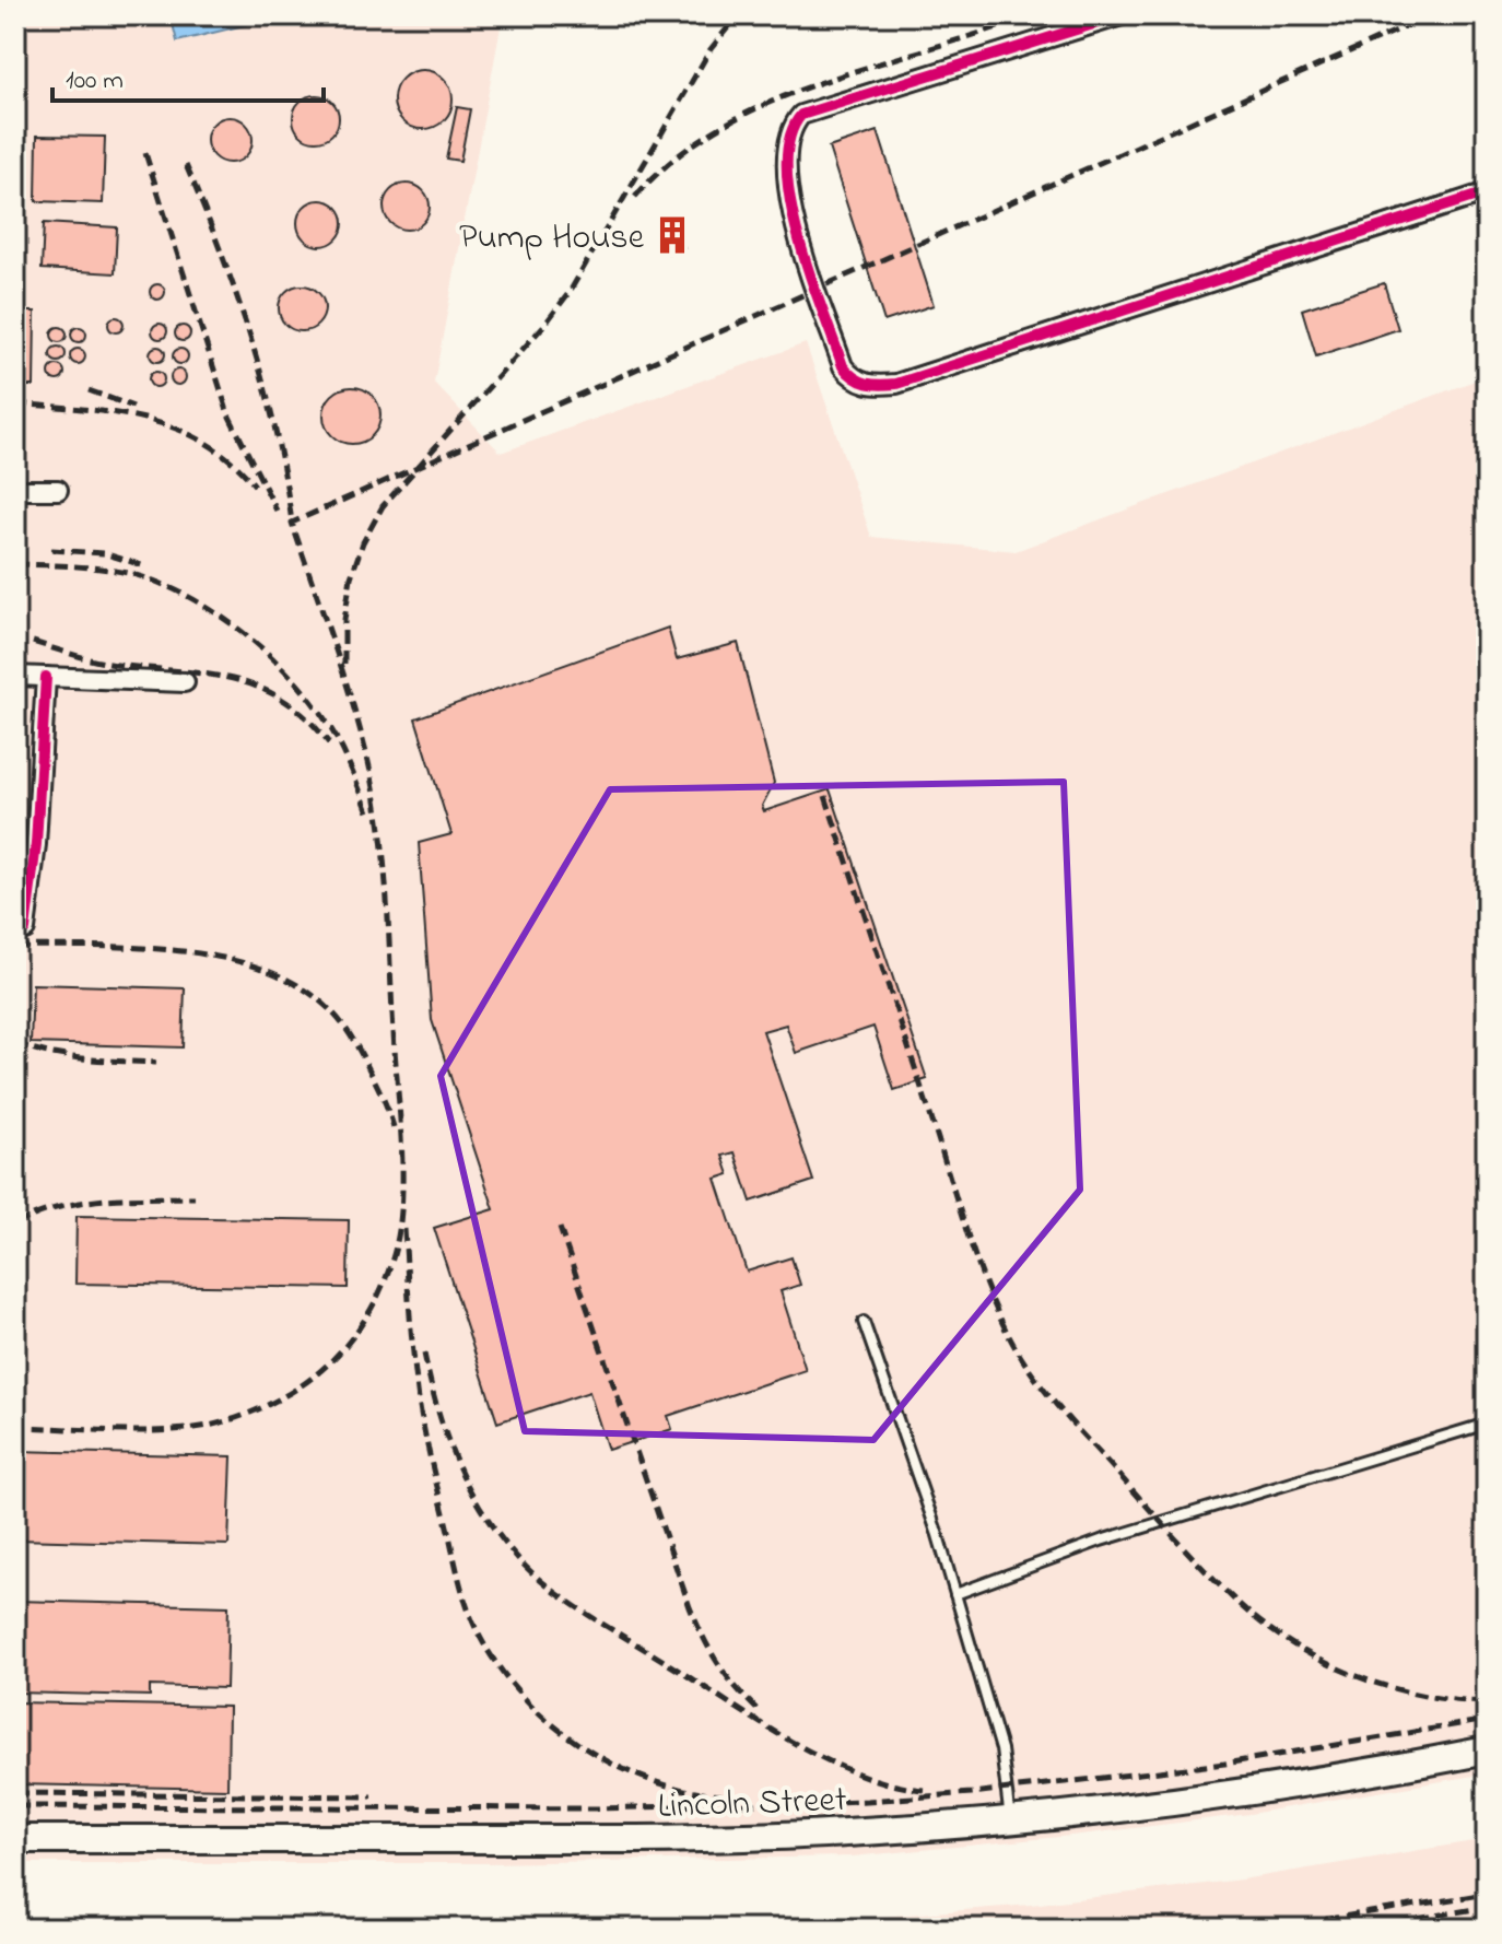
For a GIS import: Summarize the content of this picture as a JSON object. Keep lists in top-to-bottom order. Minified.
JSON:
{"streets":{"main road":["Lincoln Street"]},"places":{"building":["Pump House"]},"scale_bar":"100 m"}
